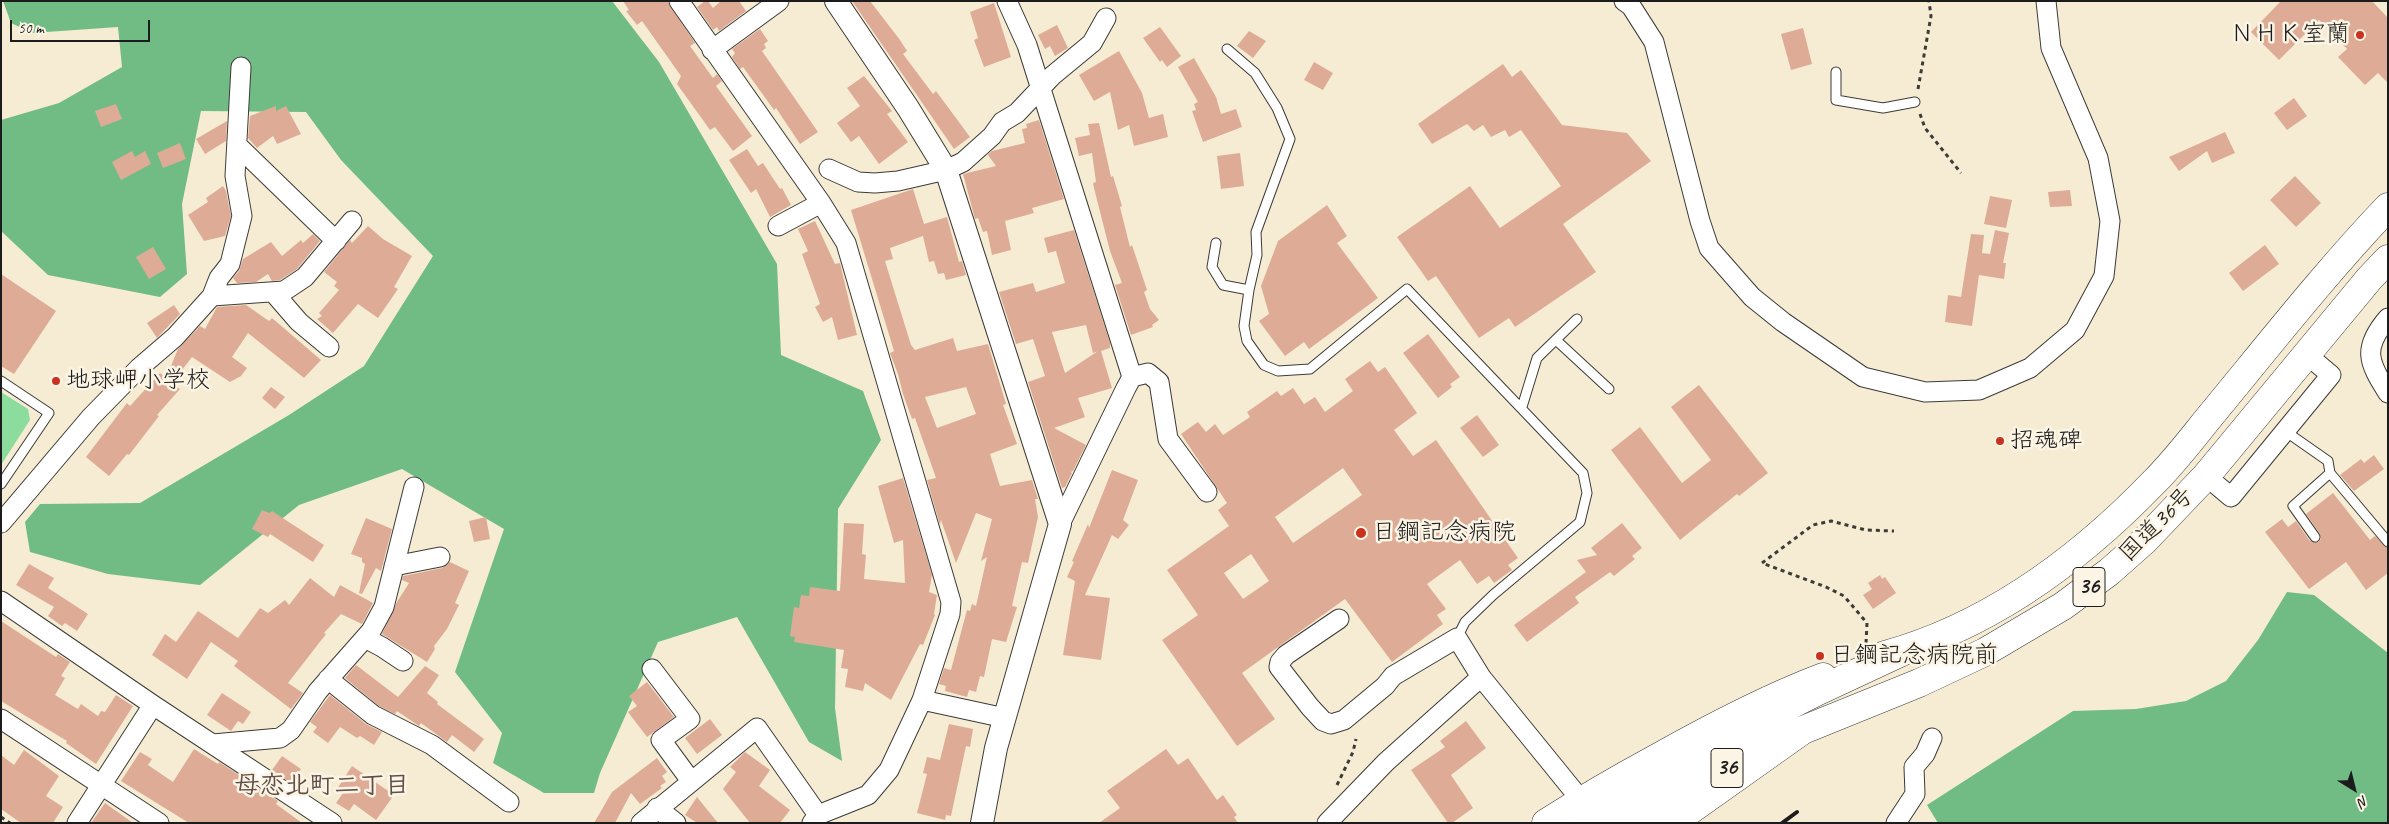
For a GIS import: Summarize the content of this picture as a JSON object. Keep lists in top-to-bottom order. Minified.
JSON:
{"streets":{"highway":["国道36号","36"]},"crossings":[["国道36号","36"]],"districts":["母恋北町二丁目"],"places":["ＮＨＫ室蘭","地球岬小学校","招魂碑","日鋼記念病院","日鋼記念病院前"],"scale_bar":"50 m","north":"bottom right"}
